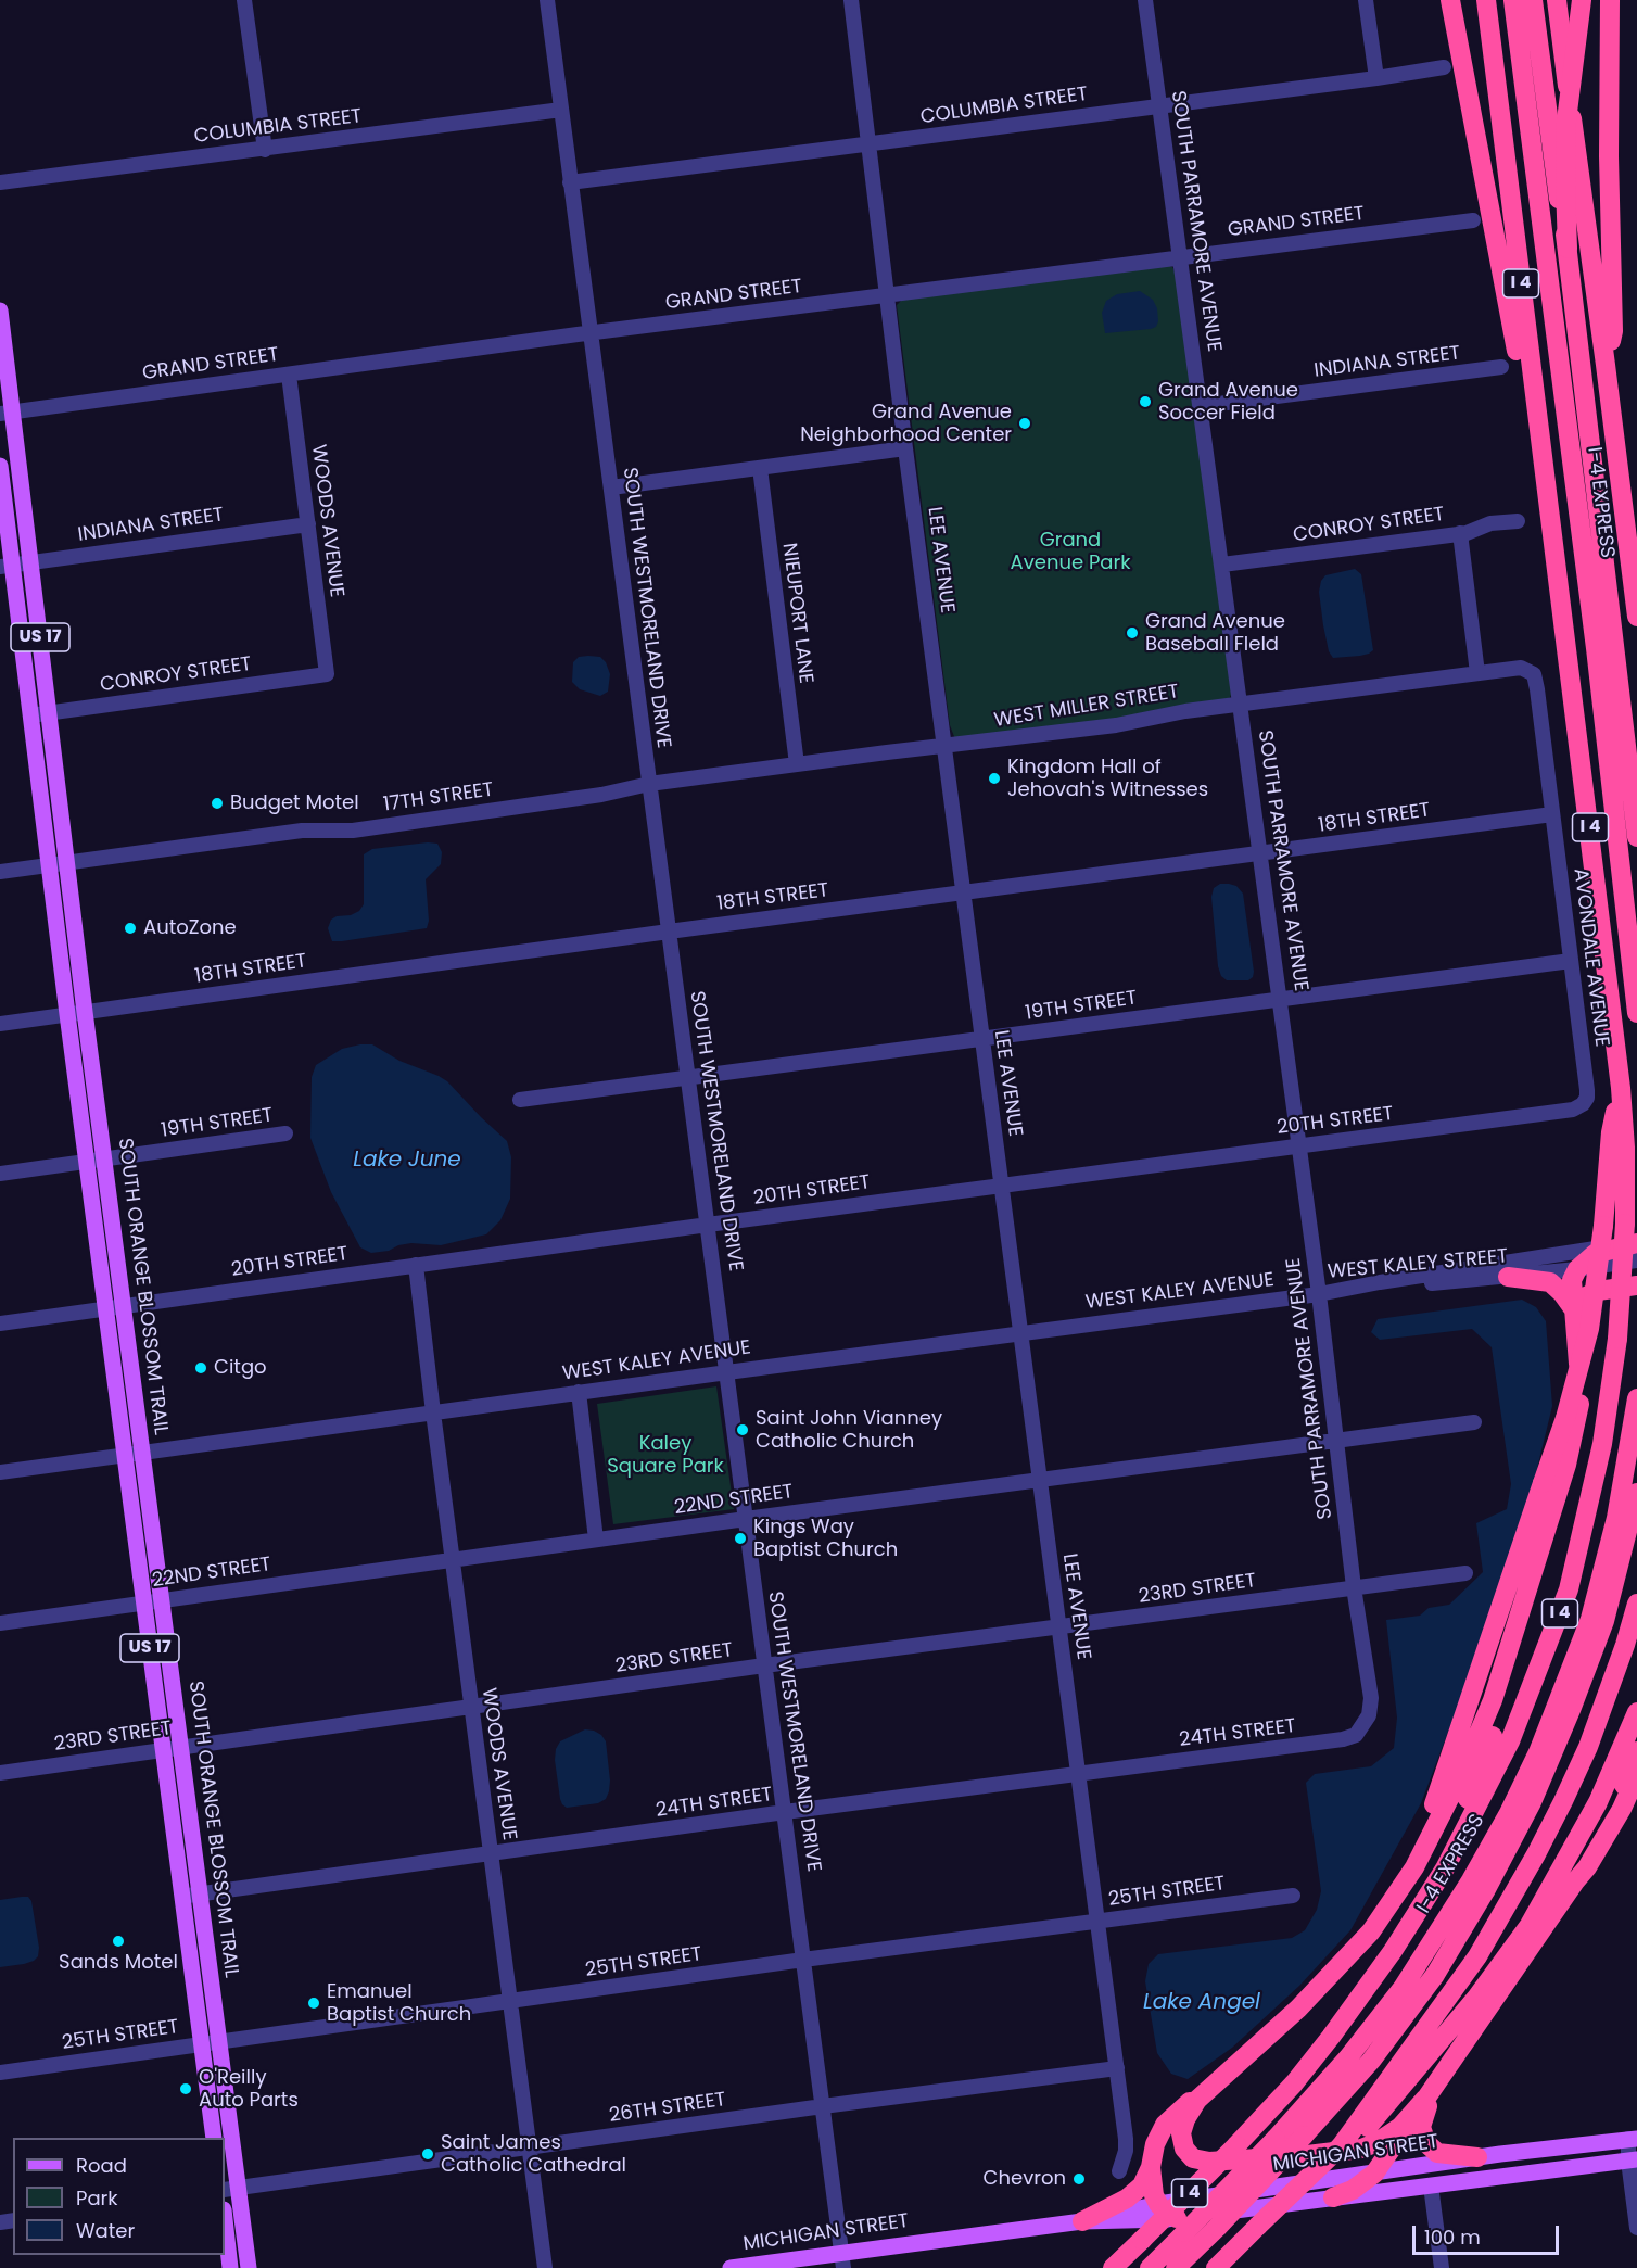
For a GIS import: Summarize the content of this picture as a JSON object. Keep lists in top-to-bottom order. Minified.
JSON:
{"streets":{"highway":["I 4","I-4 EXPRESS"],"main road":["US 17","SOUTH ORANGE BLOSSOM TRAIL","MICHIGAN STREET"],"street":["COLUMBIA STREET","SOUTH PARRAMORE AVENUE","GRAND STREET","INDIANA STREET","WOODS AVENUE","CONROY STREET","LEE AVENUE","SOUTH WESTMORELAND DRIVE","NIEUPORT LANE","WEST MILLER STREET","17TH STREET","18TH STREET","AVONDALE AVENUE","19TH STREET","20TH STREET","WEST KALEY STREET","WEST KALEY AVENUE","22ND STREET","23RD STREET","24TH STREET","25TH STREET","26TH STREET"]},"crossings":[["COLUMBIA STREET","SOUTH PARRAMORE AVENUE"],["COLUMBIA STREET","LEE AVENUE"],["COLUMBIA STREET","SOUTH WESTMORELAND DRIVE"],["SOUTH PARRAMORE AVENUE","GRAND STREET"],["SOUTH PARRAMORE AVENUE","INDIANA STREET"],["SOUTH PARRAMORE AVENUE","CONROY STREET"],["SOUTH PARRAMORE AVENUE","WEST MILLER STREET"],["SOUTH PARRAMORE AVENUE","18TH STREET"],["SOUTH PARRAMORE AVENUE","19TH STREET"],["SOUTH PARRAMORE AVENUE","20TH STREET"],["SOUTH PARRAMORE AVENUE","WEST KALEY STREET"],["SOUTH PARRAMORE AVENUE","WEST KALEY AVENUE"],["SOUTH PARRAMORE AVENUE","22ND STREET"],["SOUTH PARRAMORE AVENUE","23RD STREET"],["SOUTH PARRAMORE AVENUE","24TH STREET"],["GRAND STREET","WOODS AVENUE"],["GRAND STREET","LEE AVENUE"],["GRAND STREET","SOUTH WESTMORELAND DRIVE"],["GRAND STREET","SOUTH ORANGE BLOSSOM TRAIL"],["INDIANA STREET","WOODS AVENUE"],["INDIANA STREET","SOUTH ORANGE BLOSSOM TRAIL"],["I-4 EXPRESS","MICHIGAN STREET"],["WOODS AVENUE","CONROY STREET"],["WOODS AVENUE","20TH STREET"],["WOODS AVENUE","WEST KALEY AVENUE"],["WOODS AVENUE","22ND STREET"],["WOODS AVENUE","23RD STREET"],["WOODS AVENUE","24TH STREET"],["WOODS AVENUE","25TH STREET"],["WOODS AVENUE","26TH STREET"],["CONROY STREET","SOUTH ORANGE BLOSSOM TRAIL"],["LEE AVENUE","WEST MILLER STREET"],["LEE AVENUE","18TH STREET"],["LEE AVENUE","19TH STREET"],["LEE AVENUE","20TH STREET"],["LEE AVENUE","WEST KALEY AVENUE"],["LEE AVENUE","22ND STREET"],["LEE AVENUE","23RD STREET"],["LEE AVENUE","24TH STREET"],["LEE AVENUE","25TH STREET"],["LEE AVENUE","26TH STREET"],["SOUTH WESTMORELAND DRIVE","WEST MILLER STREET"],["SOUTH WESTMORELAND DRIVE","17TH STREET"],["SOUTH WESTMORELAND DRIVE","18TH STREET"],["SOUTH WESTMORELAND DRIVE","19TH STREET"],["SOUTH WESTMORELAND DRIVE","20TH STREET"],["SOUTH WESTMORELAND DRIVE","WEST KALEY AVENUE"],["SOUTH WESTMORELAND DRIVE","22ND STREET"],["SOUTH WESTMORELAND DRIVE","23RD STREET"],["SOUTH WESTMORELAND DRIVE","24TH STREET"],["SOUTH WESTMORELAND DRIVE","25TH STREET"],["SOUTH WESTMORELAND DRIVE","26TH STREET"],["SOUTH WESTMORELAND DRIVE","MICHIGAN STREET"],["NIEUPORT LANE","WEST MILLER STREET"],["WEST MILLER STREET","17TH STREET"],["WEST MILLER STREET","AVONDALE AVENUE"],["17TH STREET","SOUTH ORANGE BLOSSOM TRAIL"],["18TH STREET","AVONDALE AVENUE"],["18TH STREET","SOUTH ORANGE BLOSSOM TRAIL"],["AVONDALE AVENUE","19TH STREET"],["AVONDALE AVENUE","20TH STREET"],["19TH STREET","SOUTH ORANGE BLOSSOM TRAIL"],["20TH STREET","SOUTH ORANGE BLOSSOM TRAIL"],["WEST KALEY STREET","WEST KALEY AVENUE"],["SOUTH ORANGE BLOSSOM TRAIL","WEST KALEY AVENUE"],["SOUTH ORANGE BLOSSOM TRAIL","22ND STREET"],["SOUTH ORANGE BLOSSOM TRAIL","23RD STREET"],["SOUTH ORANGE BLOSSOM TRAIL","24TH STREET"],["SOUTH ORANGE BLOSSOM TRAIL","25TH STREET"],["SOUTH ORANGE BLOSSOM TRAIL","26TH STREET"]],"water":["Lake June","Lake Angel"],"parks":["Grand Avenue Park","Kaley Square Park"],"places":["Grand Avenue Soccer Field","Grand Avenue Neighborhood Center","Grand Avenue Baseball FIeld","Kingdom Hall of Jehovah's Witnesses","Budget Motel","AutoZone","Citgo","Saint John Vianney Catholic Church","Kings Way Baptist Church","Sands Motel","Emanuel Baptist Church","O'Reilly Auto Parts","Saint James Catholic Cathedral","Chevron"],"legend":["Road","Park","Water"],"scale_bar":"100 m"}
